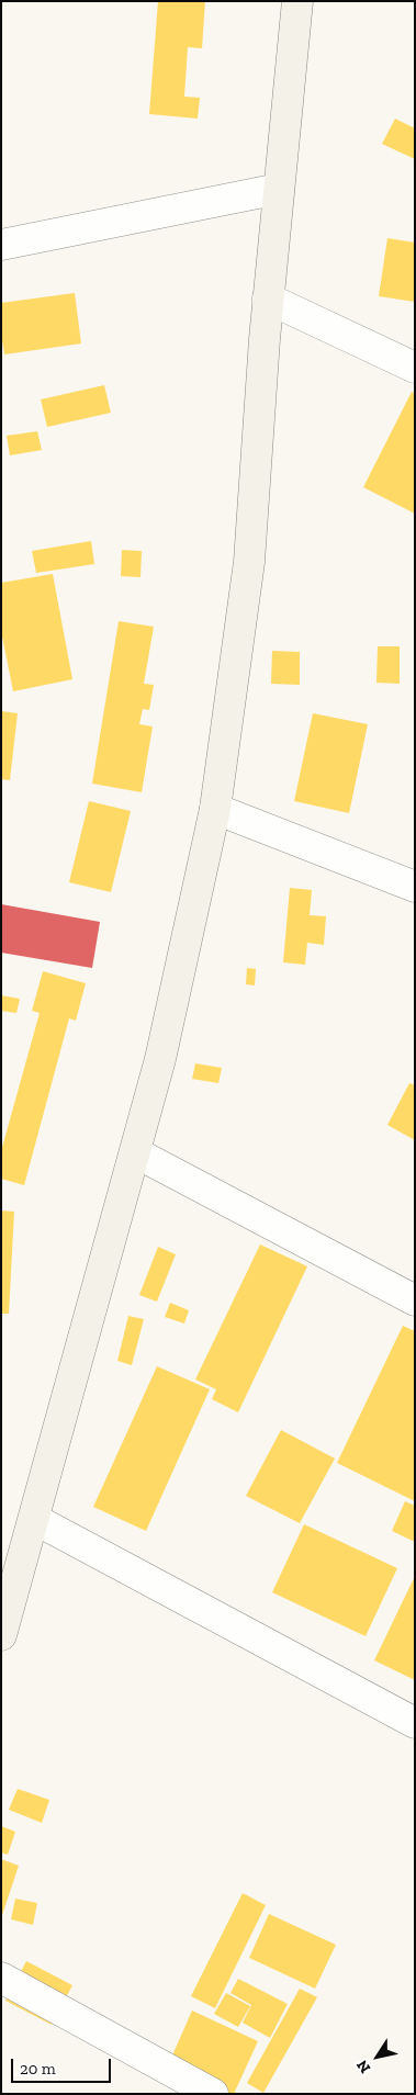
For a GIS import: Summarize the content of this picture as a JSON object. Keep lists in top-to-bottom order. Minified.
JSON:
{"scale_bar":"20 m","north":"bottom left"}
